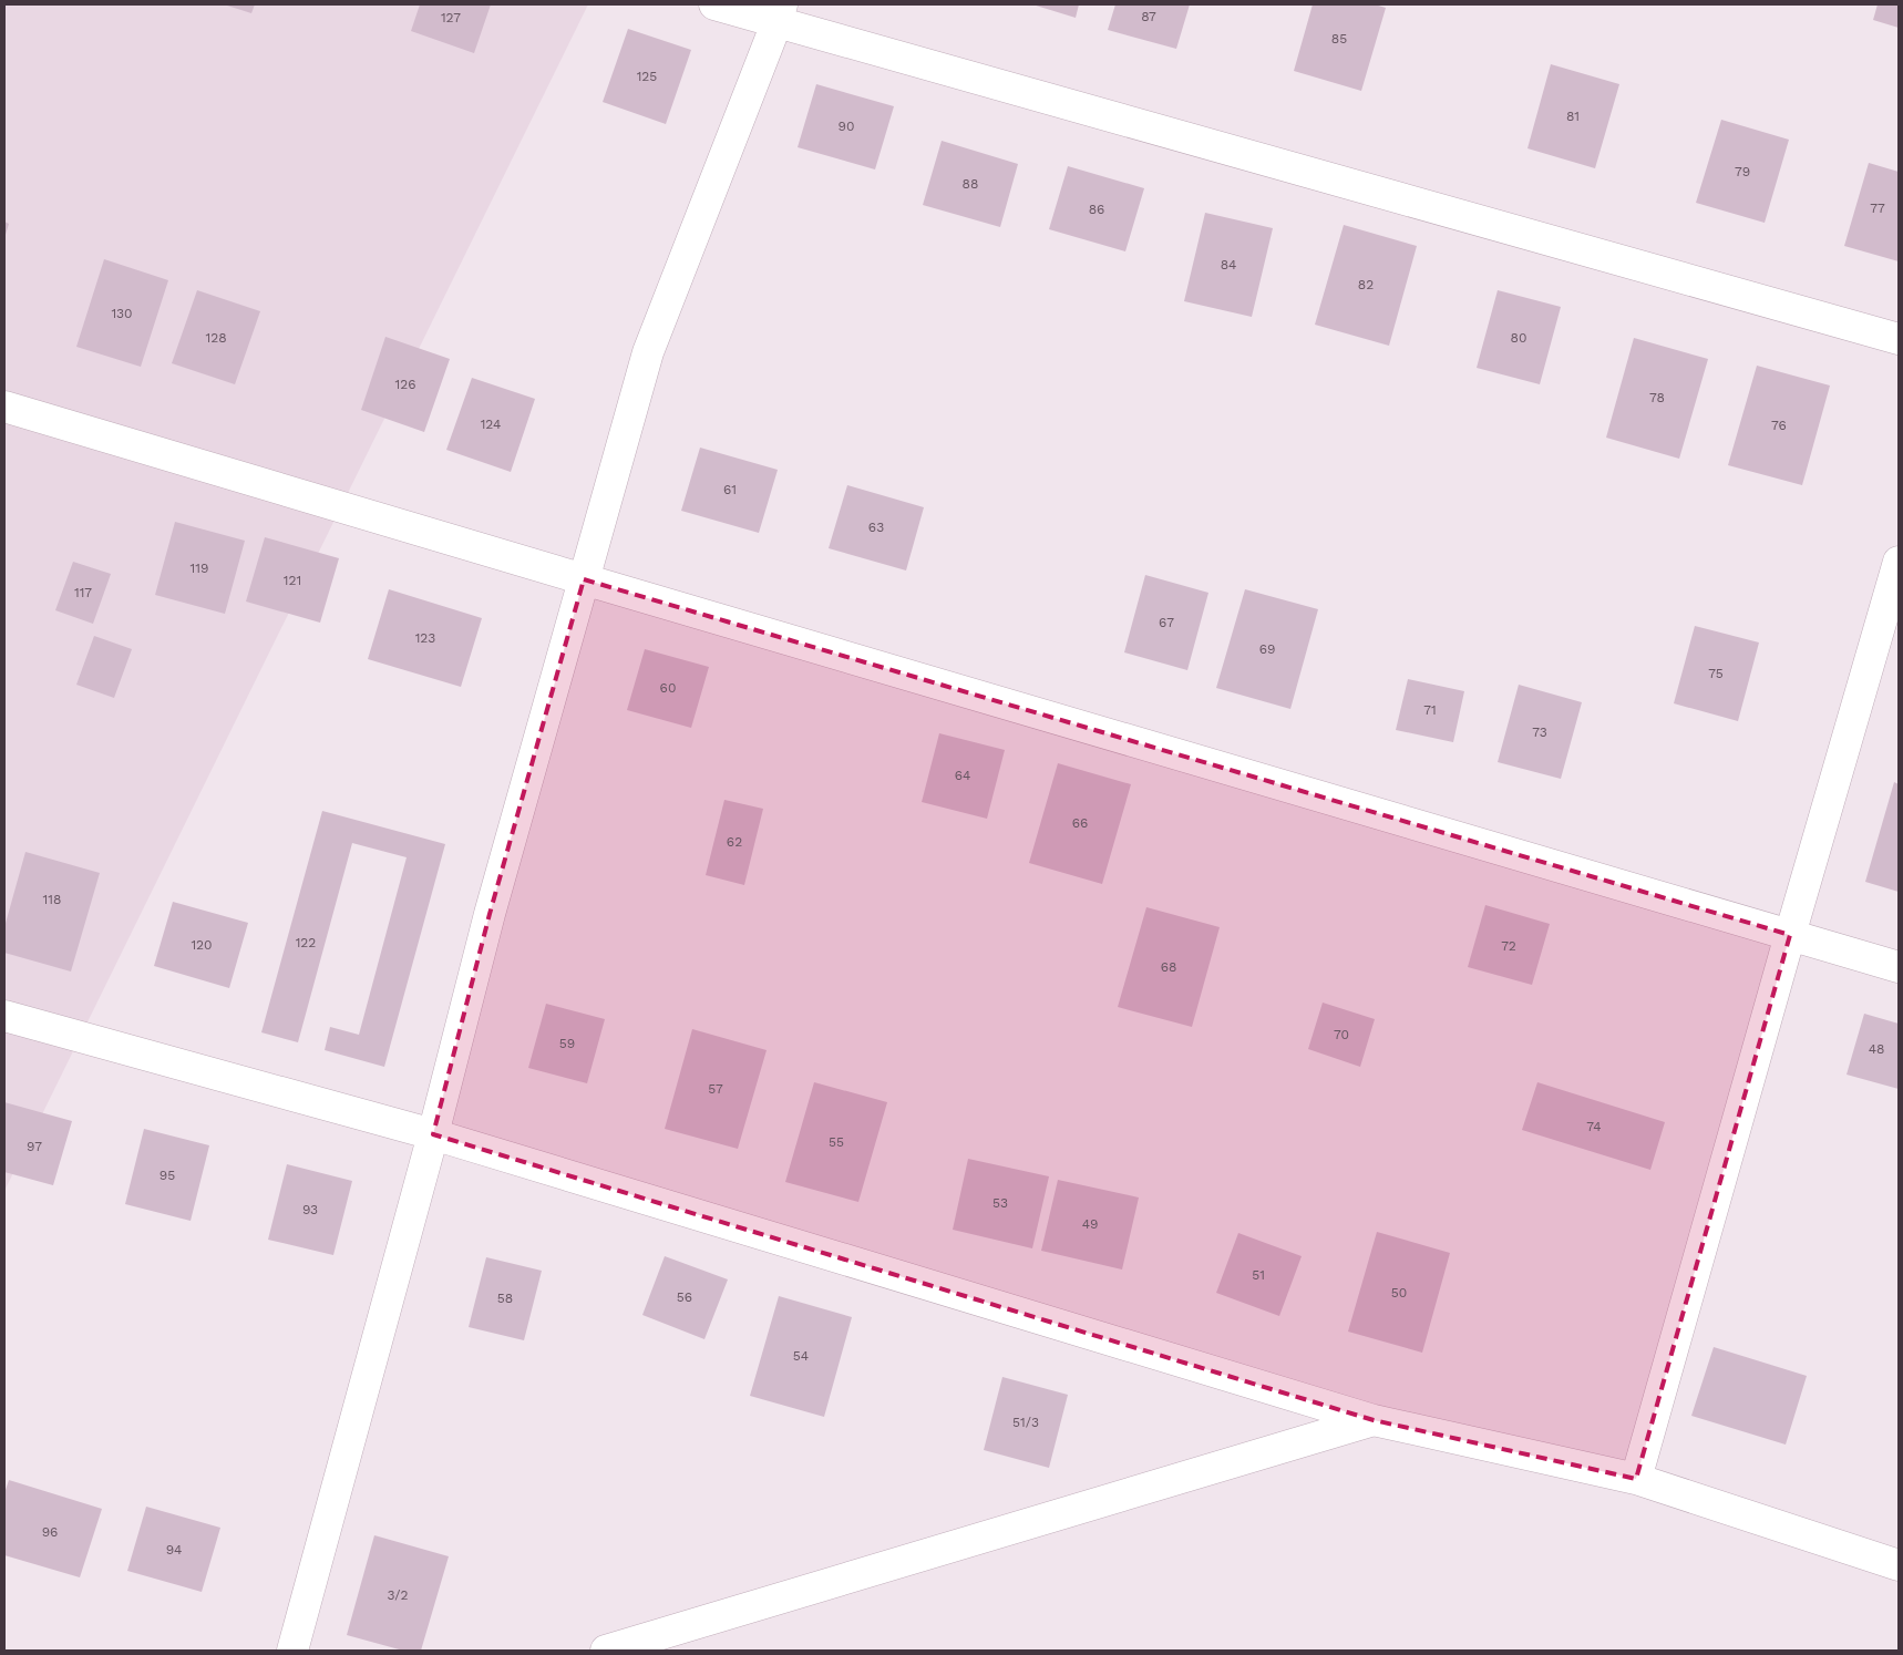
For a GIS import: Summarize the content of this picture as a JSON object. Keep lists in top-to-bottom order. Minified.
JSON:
{"house_numbers":["87","127","85","125","81","90","79","88","77","86","84","82","130","128","80","126","78","124","76","61","63","119","121","117","67","123","69","75","60","71","73","64","66","62","118","122","120","72","68","70","59","48","57","74","55","97","95","53","93","49","51","50","56","58","54","51/3","96","94","3/2"]}
